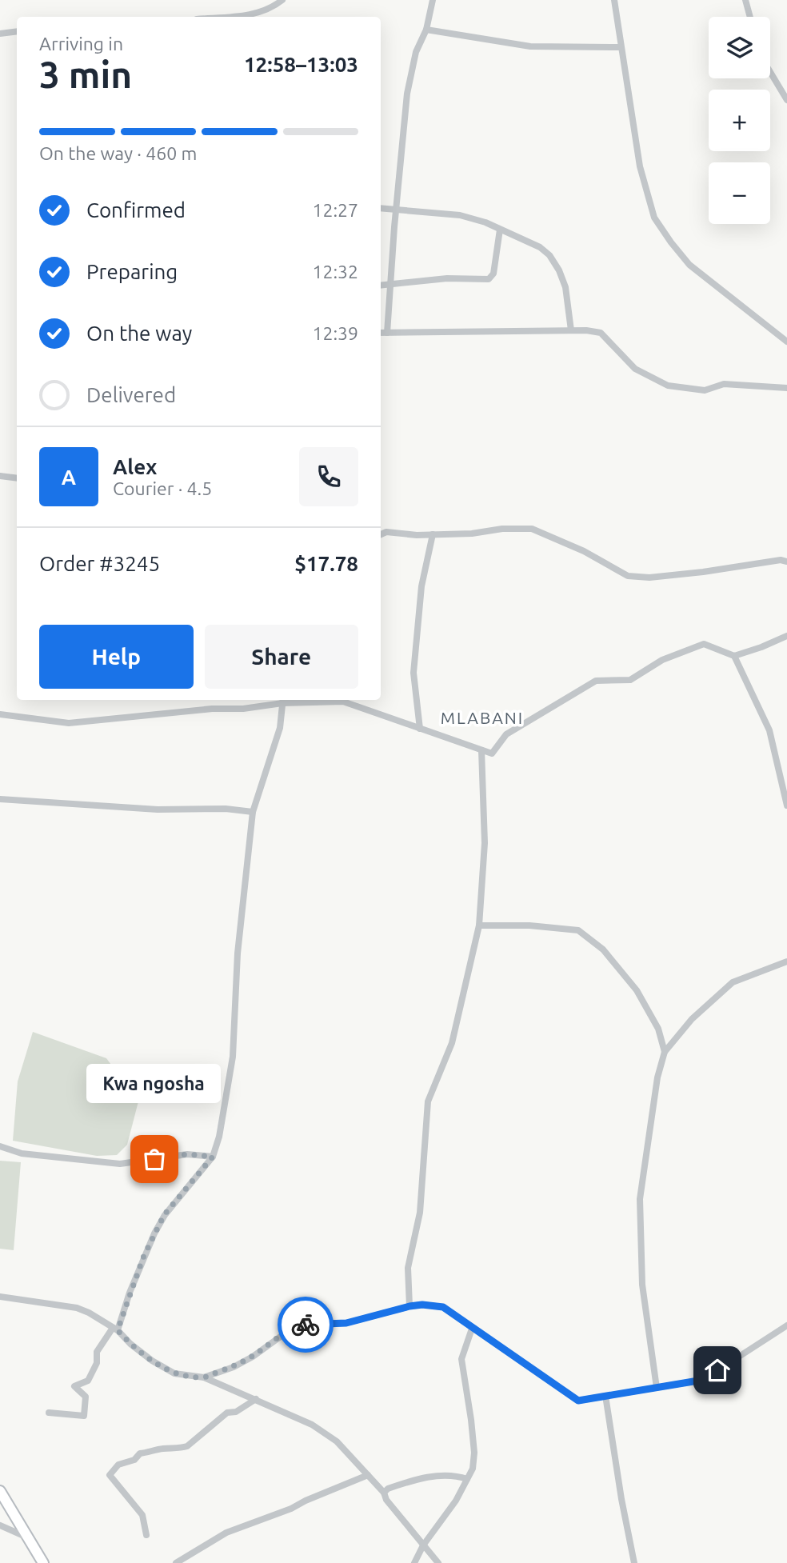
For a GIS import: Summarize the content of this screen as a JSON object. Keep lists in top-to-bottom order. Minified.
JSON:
{"districts":["MLABANI"],"places":["Kwa ngosha"],"page":{"map_buttons":["+","−"],"heading":["3 min","Arriving in","12:58–13:03"],"panel":["Alex","Courier · 4.5","Order #3245","$17.78"],"bar":"On the way · 460 m","list":[["Confirmed","12:27"],["Preparing","12:32"],["On the way","12:39"],"Delivered"],"round":"A","buttons":["Help","Share"],"bubble":"Kwa ngosha"}}
